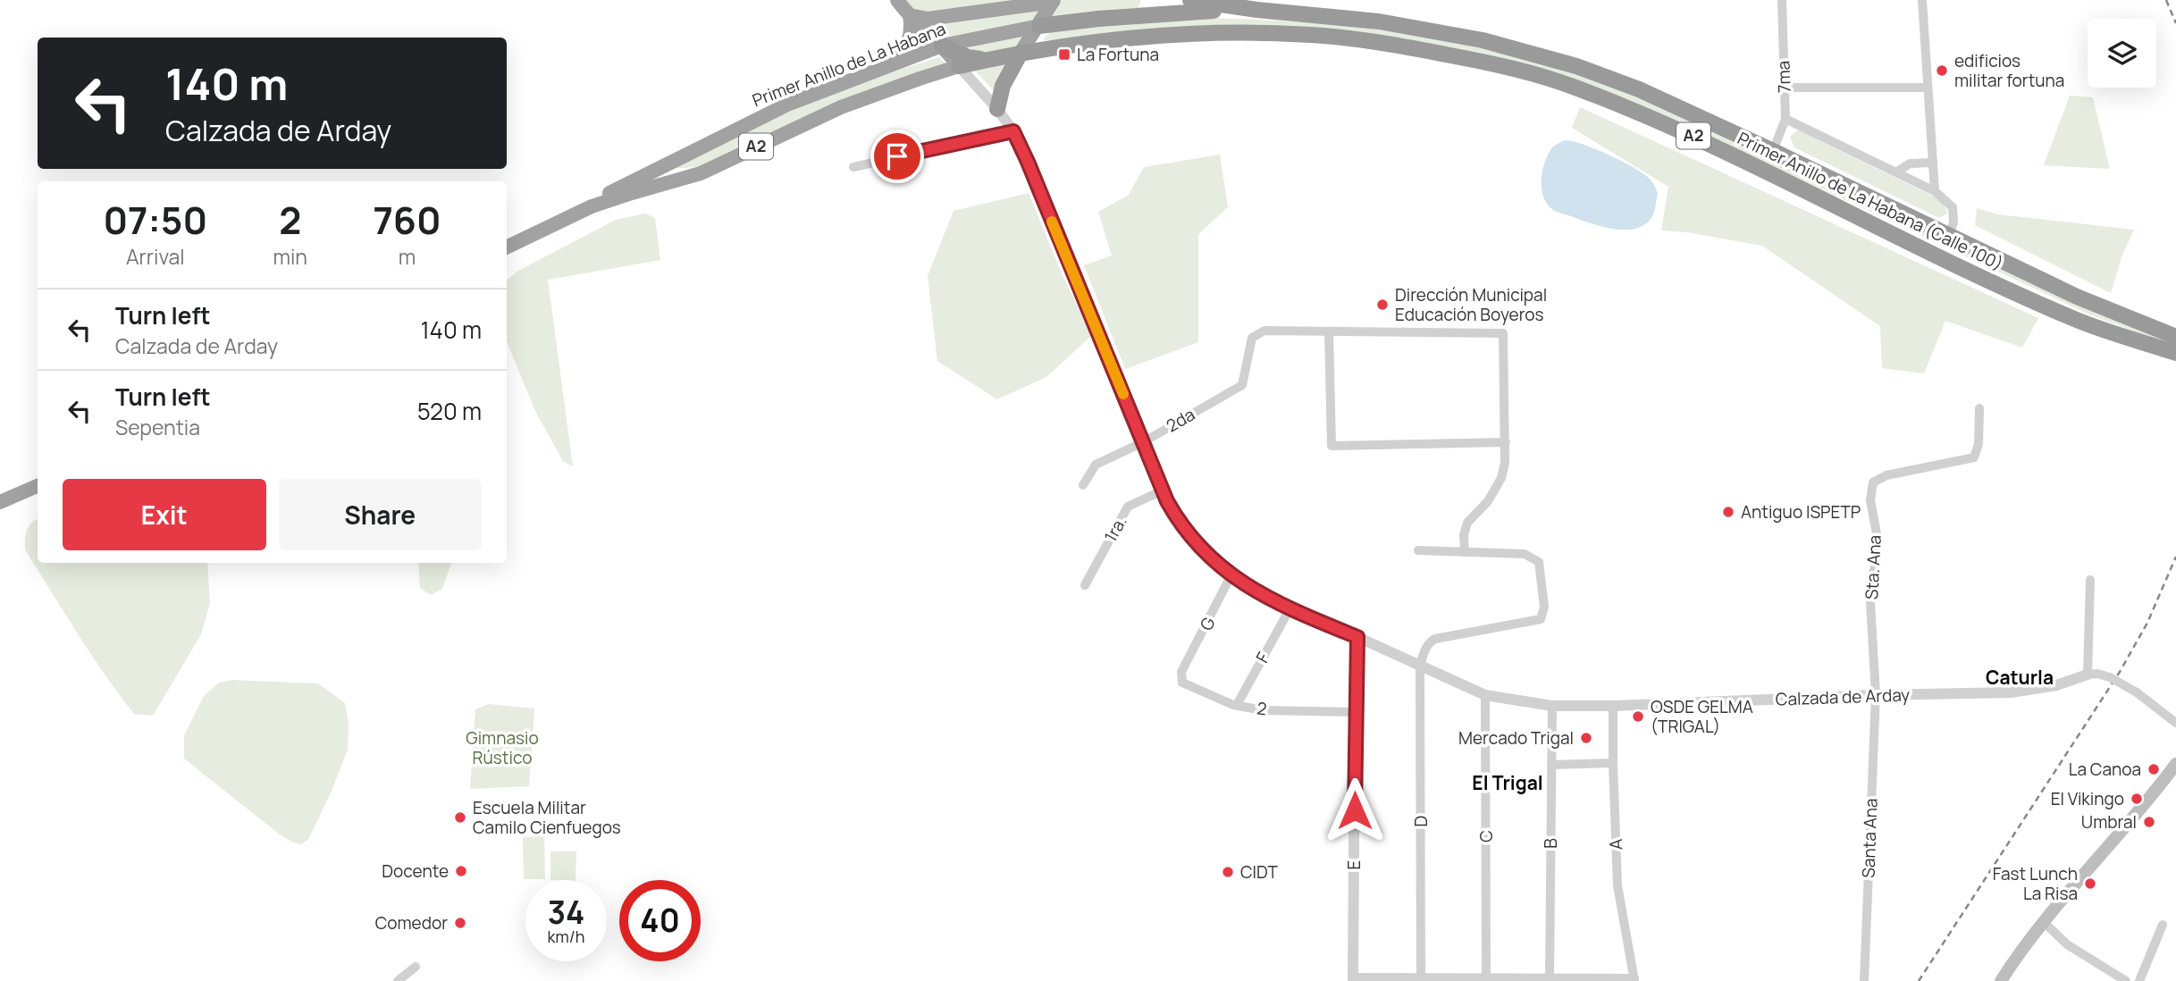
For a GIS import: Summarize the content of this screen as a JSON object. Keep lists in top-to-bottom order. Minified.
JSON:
{"streets":{"highway":["Primer Anillo de La Habana","A2","Primer Anillo de La Habana (Calle 100)"],"street":["7ma","2da","1ra.","Sta. Ana","G","F","Calzada de Arday","2","D","C","Santa Ana","B","A","E"]},"crossings":[["Primer Anillo de La Habana","A2"],["Primer Anillo de La Habana","Primer Anillo de La Habana (Calle 100)"],["Primer Anillo de La Habana","Calzada de Arday"],["7ma","Primer Anillo de La Habana (Calle 100)"],["A2","Primer Anillo de La Habana (Calle 100)"],["A2","Calzada de Arday"],["2da","Calzada de Arday"],["1ra.","Calzada de Arday"],["Sta. Ana","Calzada de Arday"],["Sta. Ana","Santa Ana"],["G","Calzada de Arday"],["G","2"],["F","Calzada de Arday"],["F","2"],["Calzada de Arday","D"],["Calzada de Arday","C"],["Calzada de Arday","Santa Ana"],["Calzada de Arday","B"],["Calzada de Arday","A"],["Calzada de Arday","E"],["2","E"]],"districts":["Caturla","El Trigal"],"parks":["Gimnasio Rústico"],"places":{"transit":["La Fortuna"],"other":["edificios militar fortuna","Dirección Municipal Educación Boyeros","Antiguo ISPETP","OSDE GELMA (TRIGAL)","Mercado Trigal","La Canoa","El Vikingo","Escuela Militar Camilo Cienfuegos","Umbral","Docente","CIDT","Fast Lunch La Risa","Comedor"]},"page":{"turn":["140 m","Calzada de Arday"],"eta":["07:50","Arrival","2","min","760","m"],"list":[{"name":"Turn left","note":"Calzada de Arday","value":"140 m"},{"name":"Turn left","note":"Sepentia","value":"520 m"}],"buttons":["Exit","Share"],"speed":"34 km/h","limit":"40"}}
